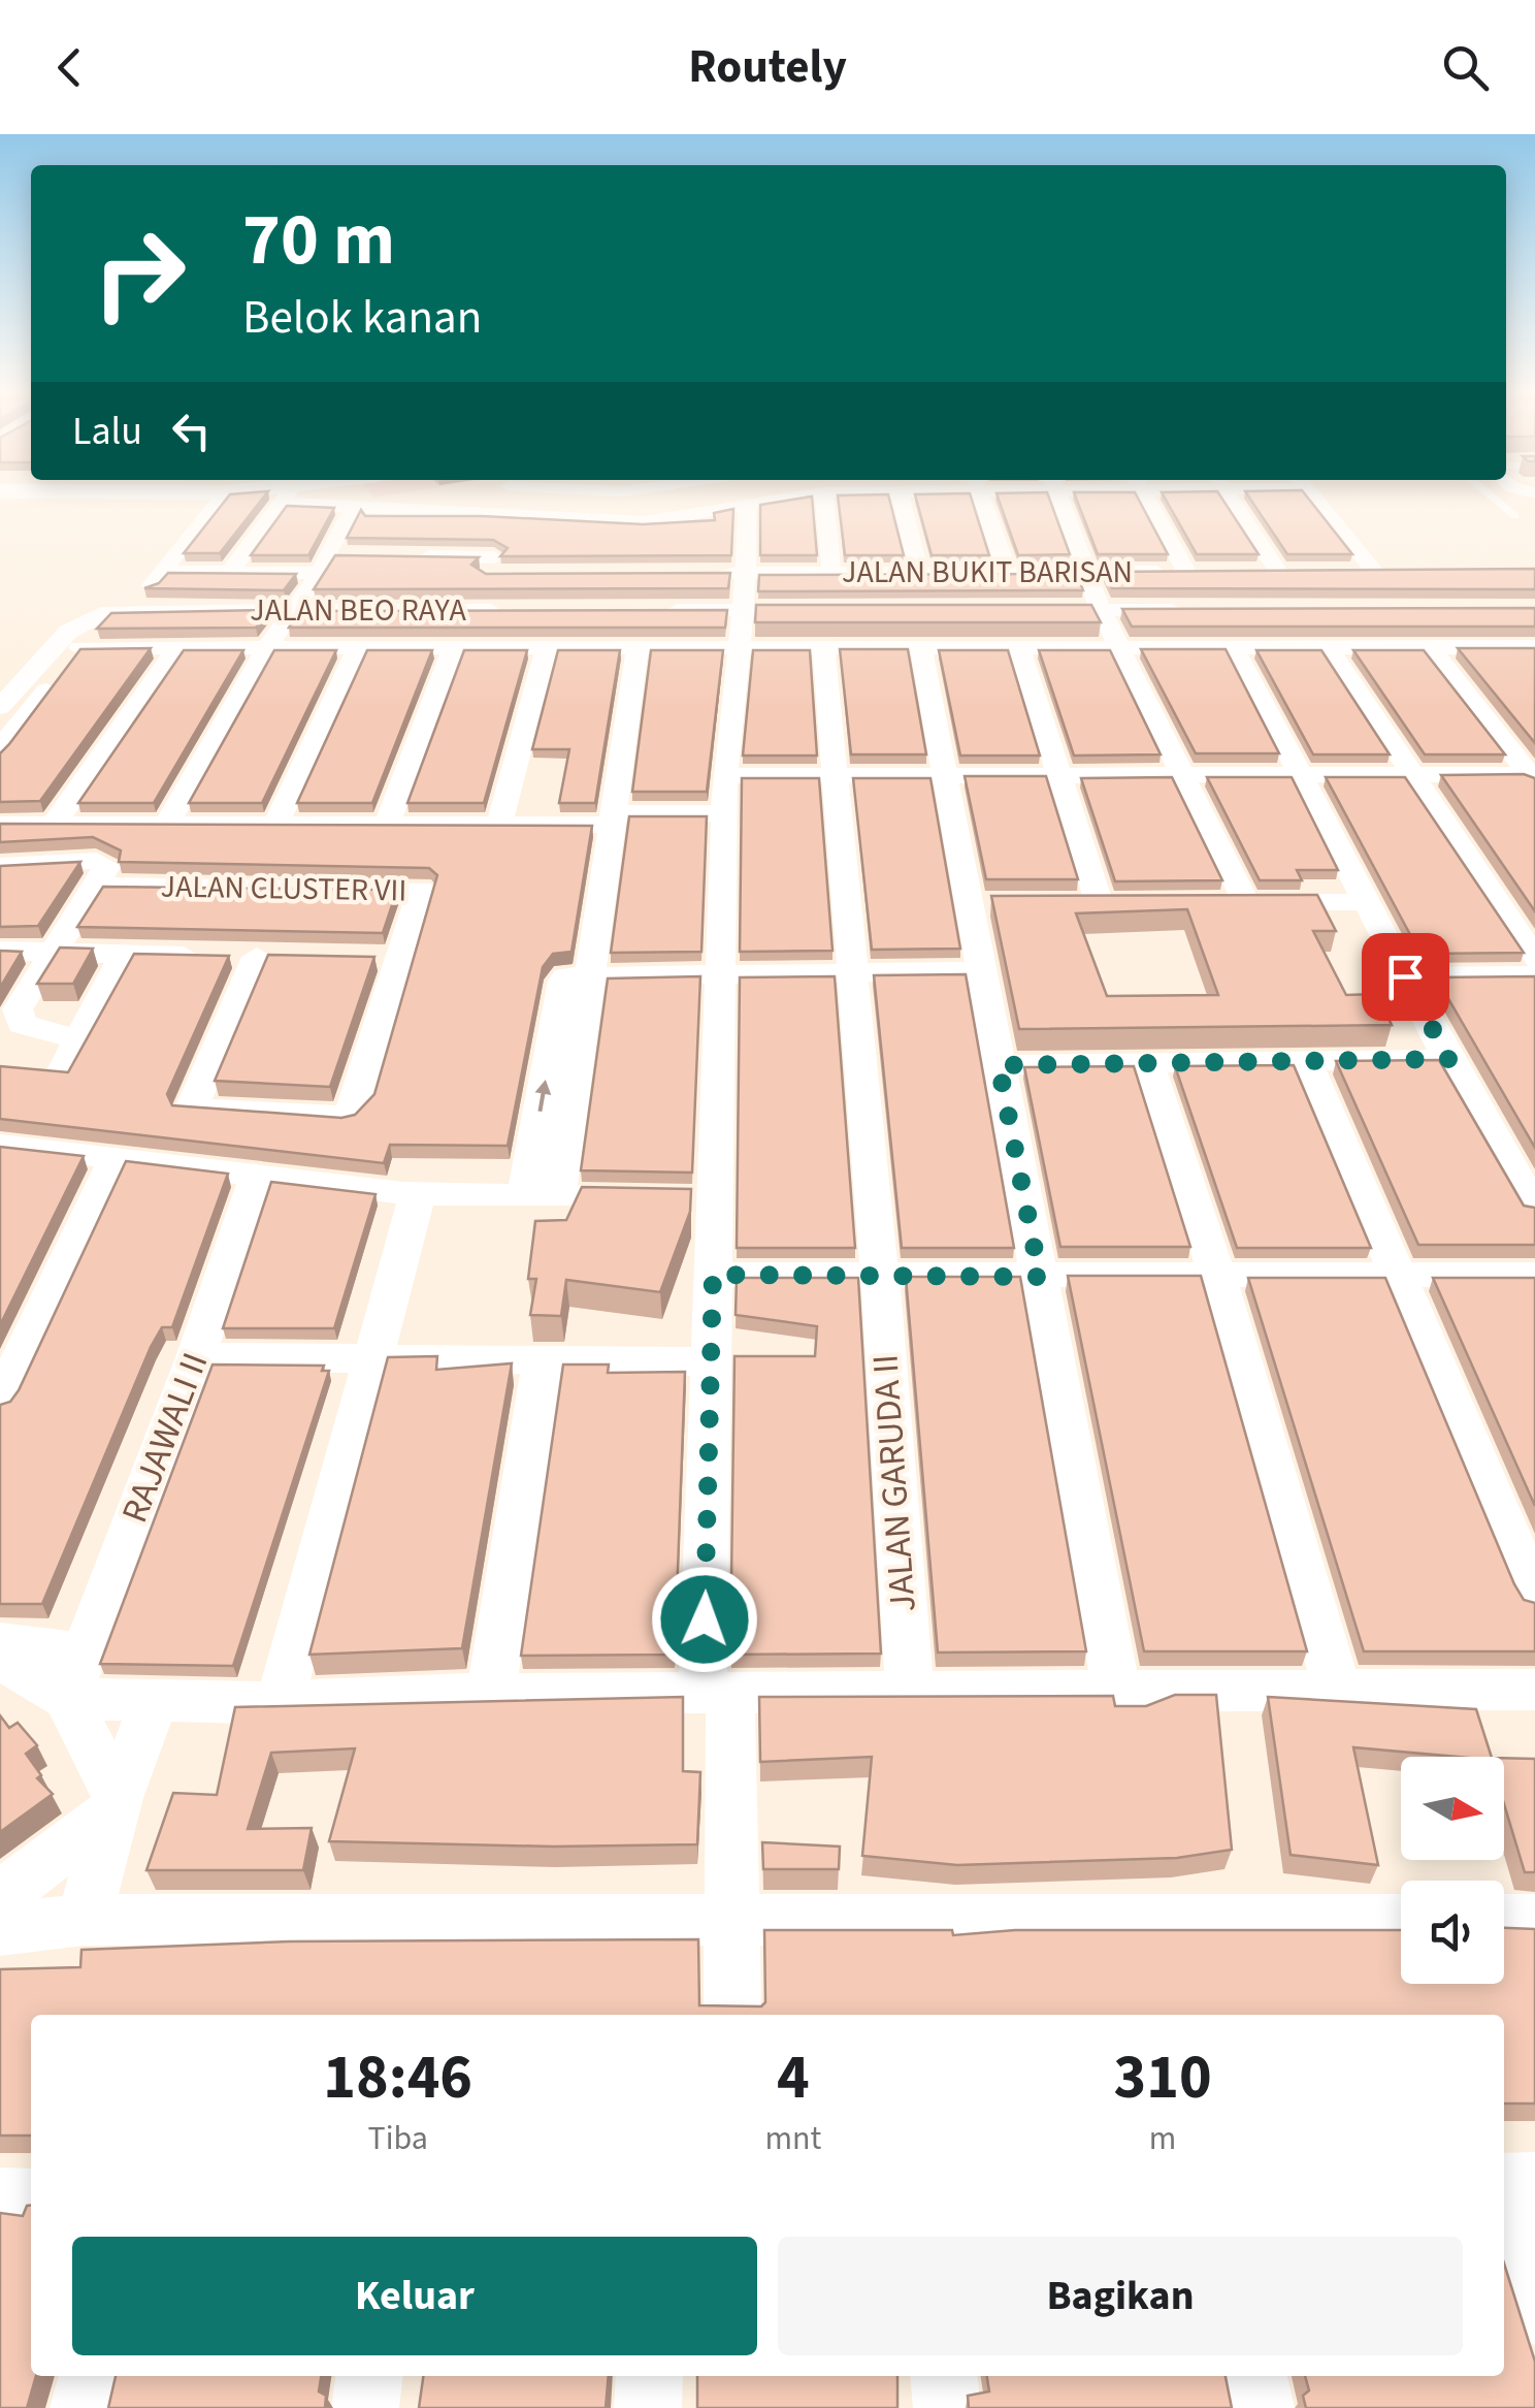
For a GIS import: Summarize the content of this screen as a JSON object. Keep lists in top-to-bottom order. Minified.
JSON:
{"streets":{"street":["JALAN BUKIT BARISAN","JALAN BEO RAYA","JALAN CLUSTER VII","RAJAWALI II","JALAN GARUDA II"]},"north":"right","page":{"header":"Routely","turn":["70 m","Belok kanan"],"then":"Lalu","eta":["18:46","Tiba","4","mnt","310","m"],"buttons":["Keluar","Bagikan"]}}
